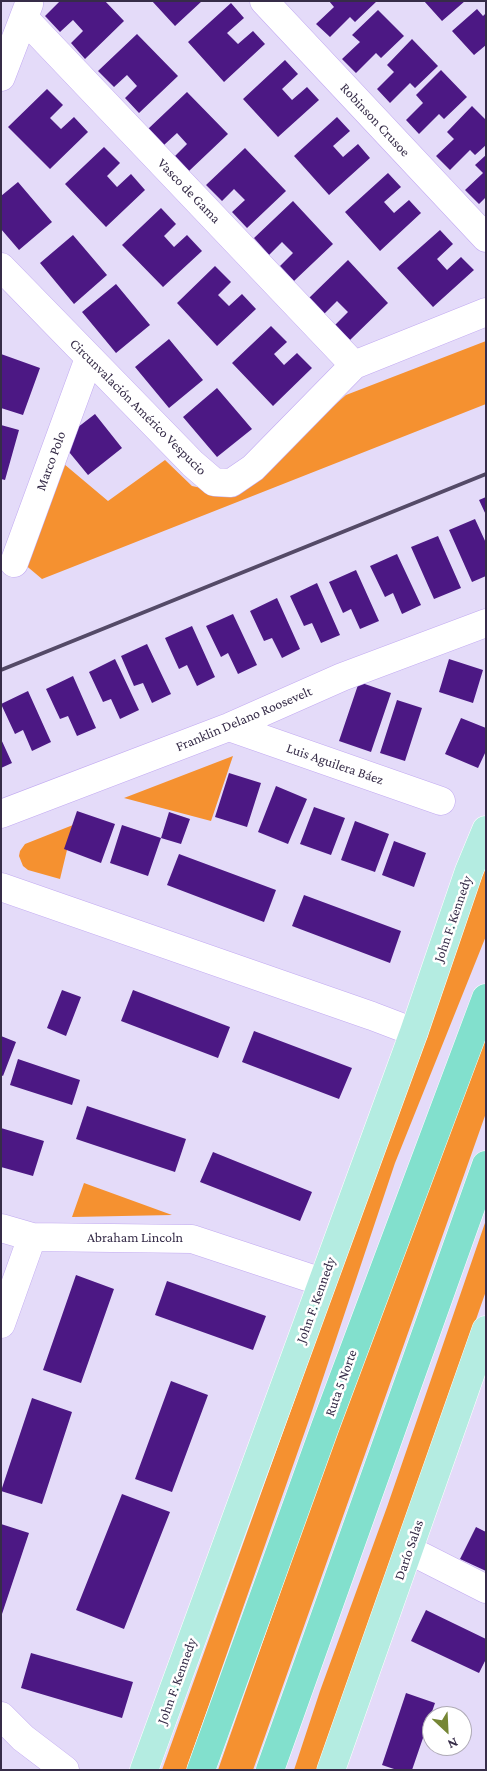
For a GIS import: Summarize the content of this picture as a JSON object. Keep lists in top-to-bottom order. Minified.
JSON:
{"streets":{"highway":["Ruta 5 Norte"],"main road":["John F. Kennedy","Darío Salas"],"street":["Robinson Crusoe","Vasco de Gama","Circunvalación Américo Vespucio","Marco Polo","Franklin Delano Roosevelt","Luis Aguilera Báez","Abraham Lincoln"]},"crossings":[["Vasco de Gama","Circunvalación Américo Vespucio"],["Circunvalación Américo Vespucio","Marco Polo"],["Franklin Delano Roosevelt","Luis Aguilera Báez"],["John F. Kennedy","Abraham Lincoln"]],"north":"bottom right"}
